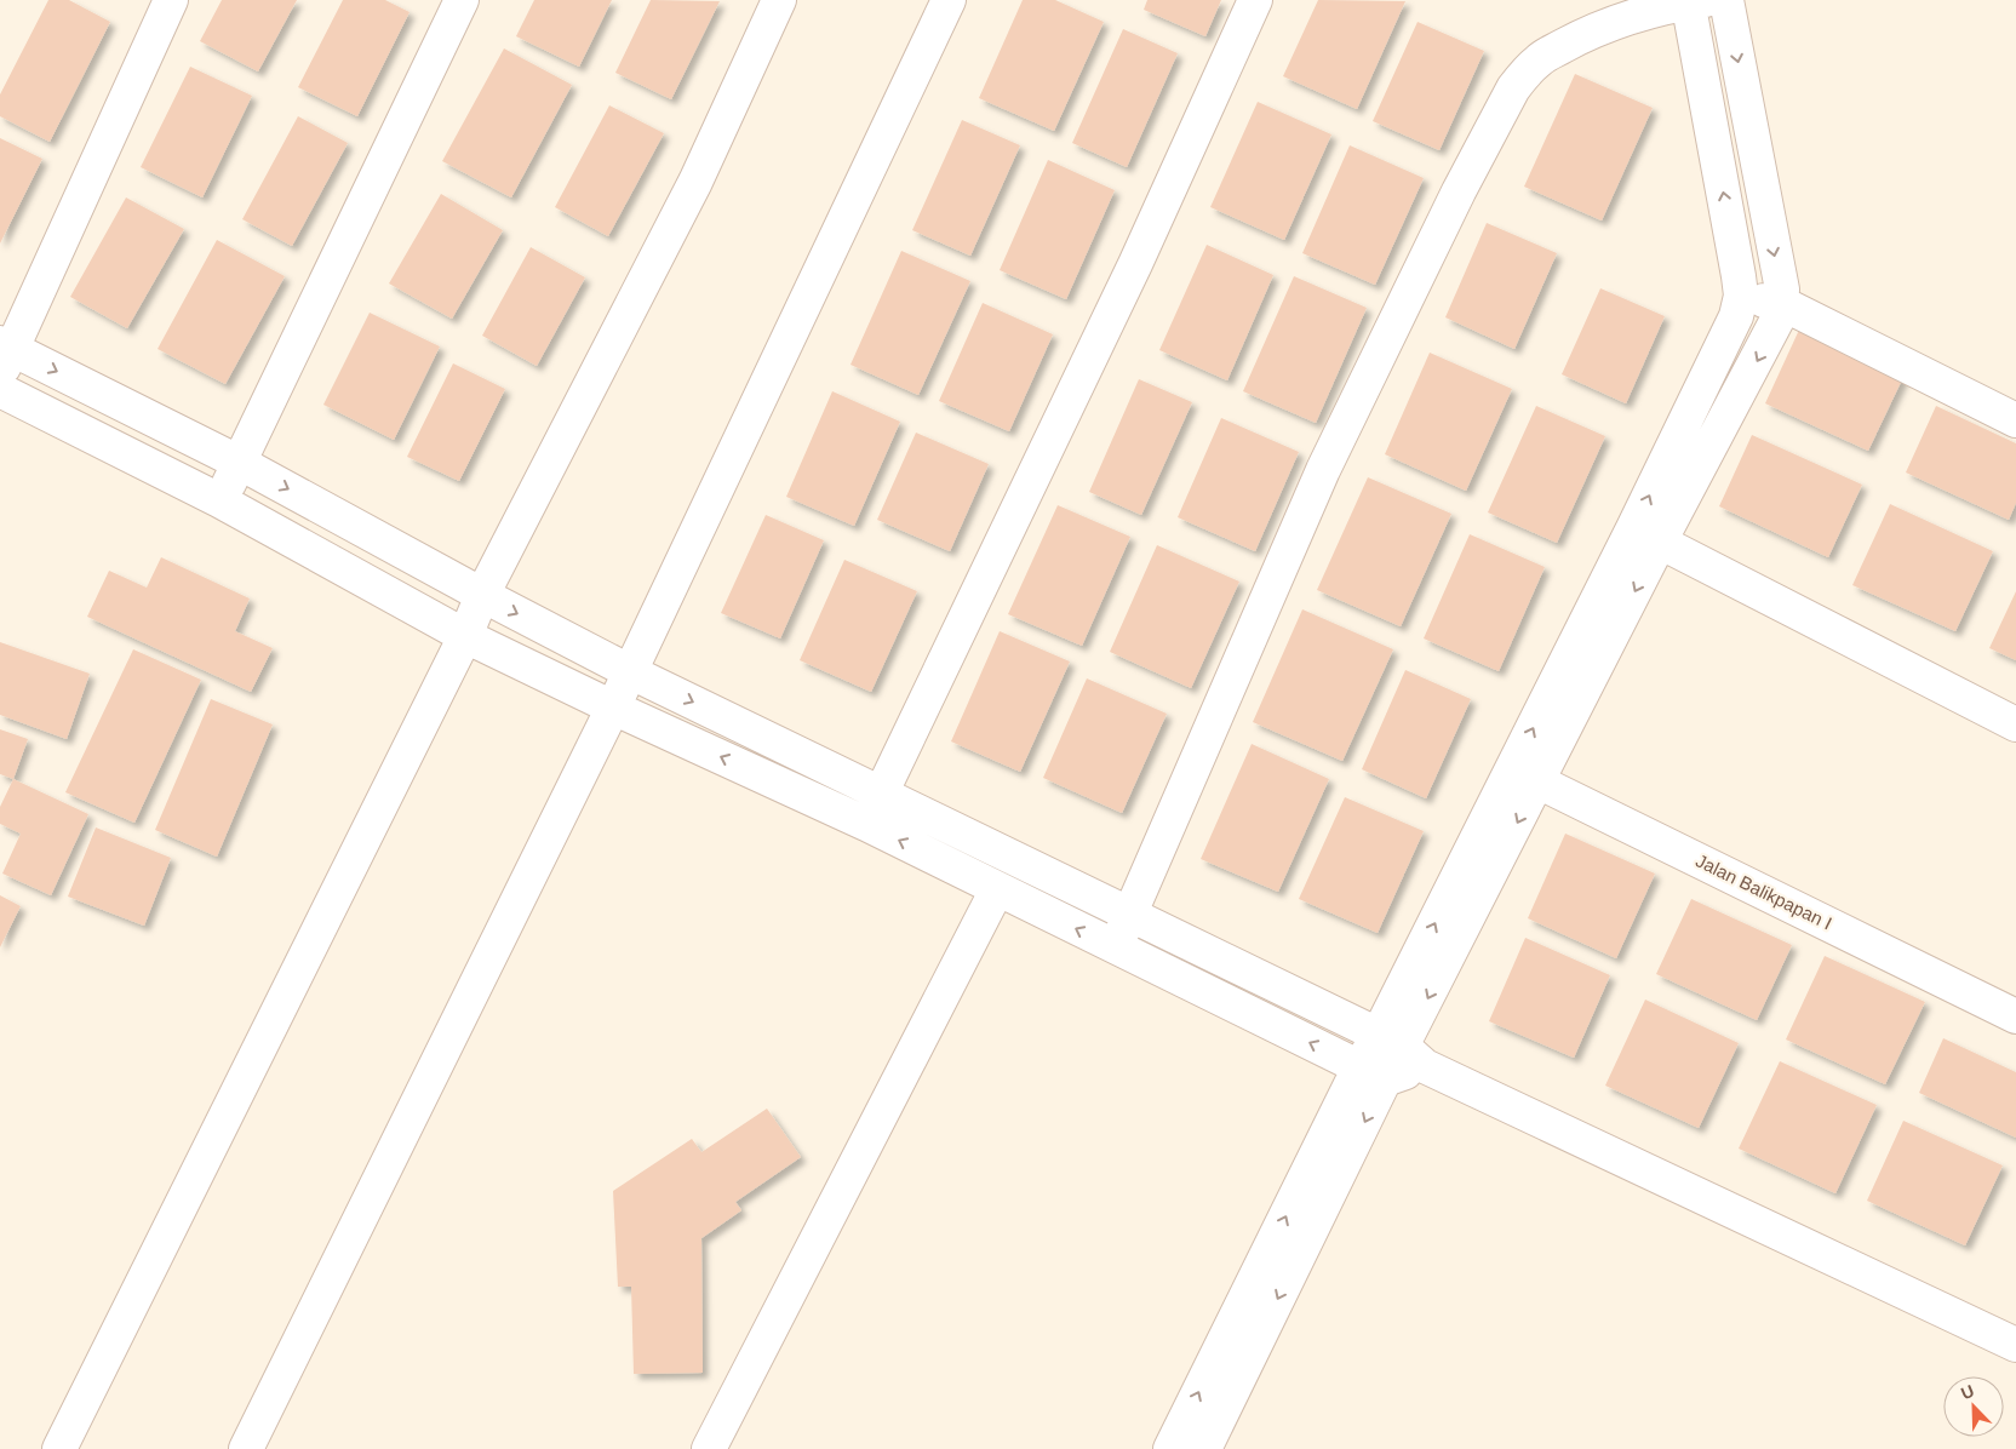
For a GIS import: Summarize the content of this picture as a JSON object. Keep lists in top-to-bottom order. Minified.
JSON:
{"streets":{"street":["Jalan Balikpapan I"]},"north":"top left"}
